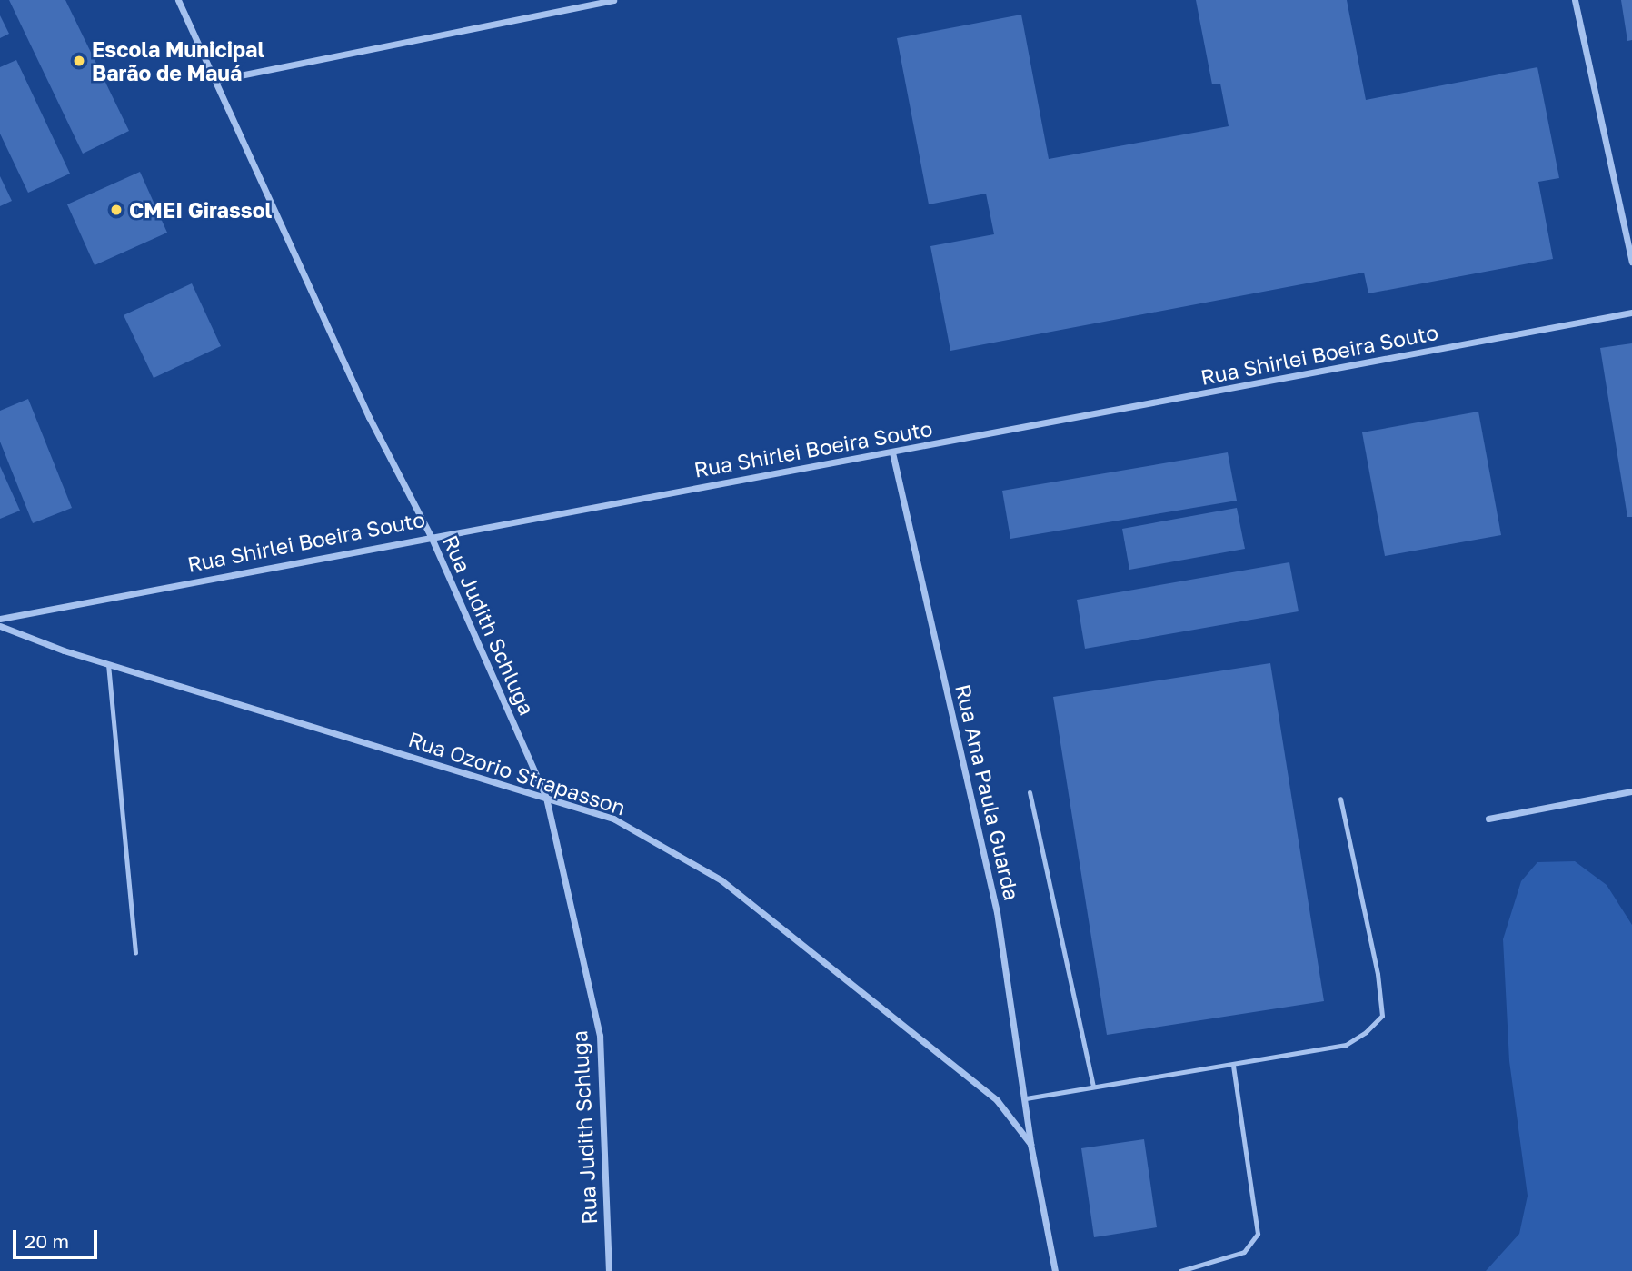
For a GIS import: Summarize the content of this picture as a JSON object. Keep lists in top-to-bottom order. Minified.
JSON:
{"streets":{"street":["Rua Shirlei Boeira Souto","Rua Judith Schluga","Rua Ozorio Strapasson","Rua Ana Paula Guarda"]},"crossings":[["Rua Shirlei Boeira Souto","Rua Judith Schluga"],["Rua Shirlei Boeira Souto","Rua Ana Paula Guarda"],["Rua Judith Schluga","Rua Ozorio Strapasson"],["Rua Ozorio Strapasson","Rua Ana Paula Guarda"]],"places":["Escola Municipal Barão de Mauá","CMEI Girassol"],"scale_bar":"20 m"}
